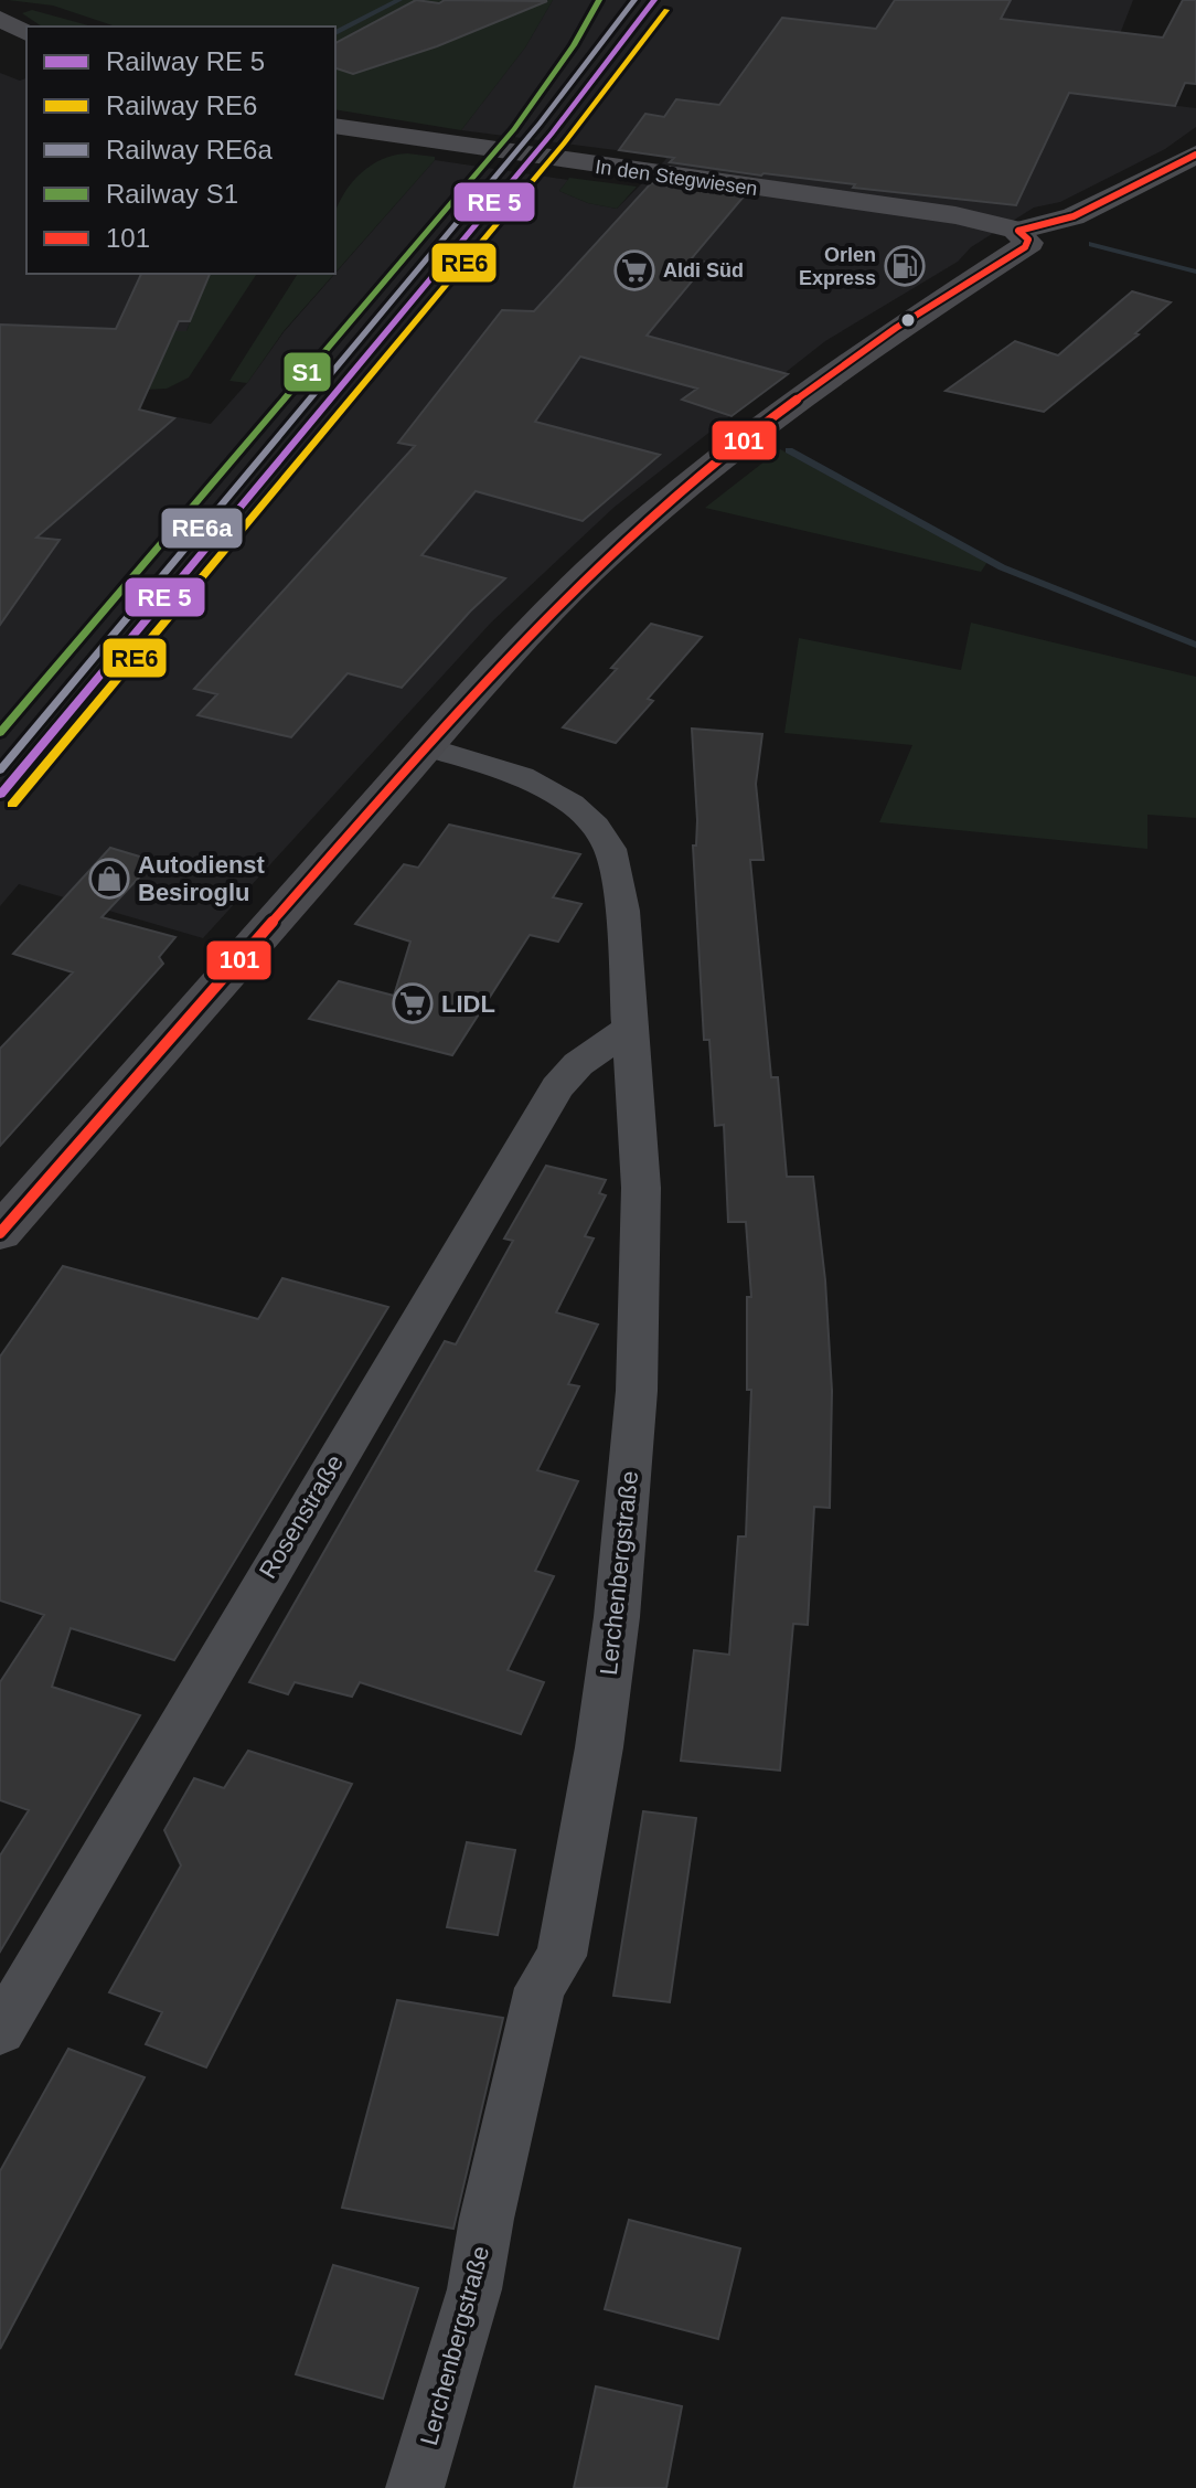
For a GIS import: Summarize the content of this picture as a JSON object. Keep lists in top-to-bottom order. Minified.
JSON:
{"streets":{"main road":["In den Stegwiesen"],"street":["Rosenstraße","Lerchenbergstraße"]},"crossings":[["Rosenstraße","Lerchenbergstraße"]],"places":{"fuel station":["Orlen Express"],"supermarket":["Aldi Süd","LIDL"],"shop":["Autodienst Besiroglu"]},"lines":["rail line RE6a","rail line S1","rail line RE6","transit line 101"],"legend":["Railway RE 5","Railway RE6","Railway RE6a","Railway S1","101"]}
